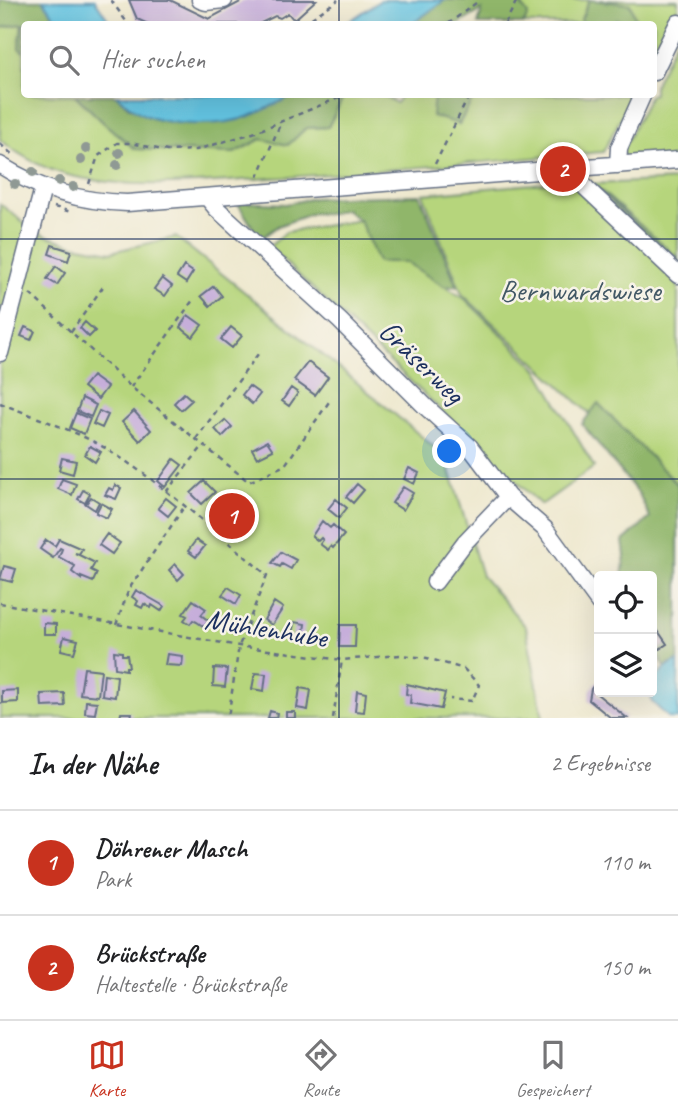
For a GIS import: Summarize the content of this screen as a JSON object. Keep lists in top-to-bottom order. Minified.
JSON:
{"streets":{"street":["Gräserweg"],"path":["Mühlenhube"]},"parks":["Bernwardswiese"],"page":{"search":"Hier suchen","pins":["2","1"],"heading":["In der Nähe","2 Ergebnisse"],"list":[{"mark":"1","name":"Döhrener Masch","note":"Park","value":"110 m"},{"mark":"2","name":"Brückstraße","note":"Haltestelle · Brückstraße","value":"150 m"}],"nav":["Karte","Route","Gespeichert"]}}
